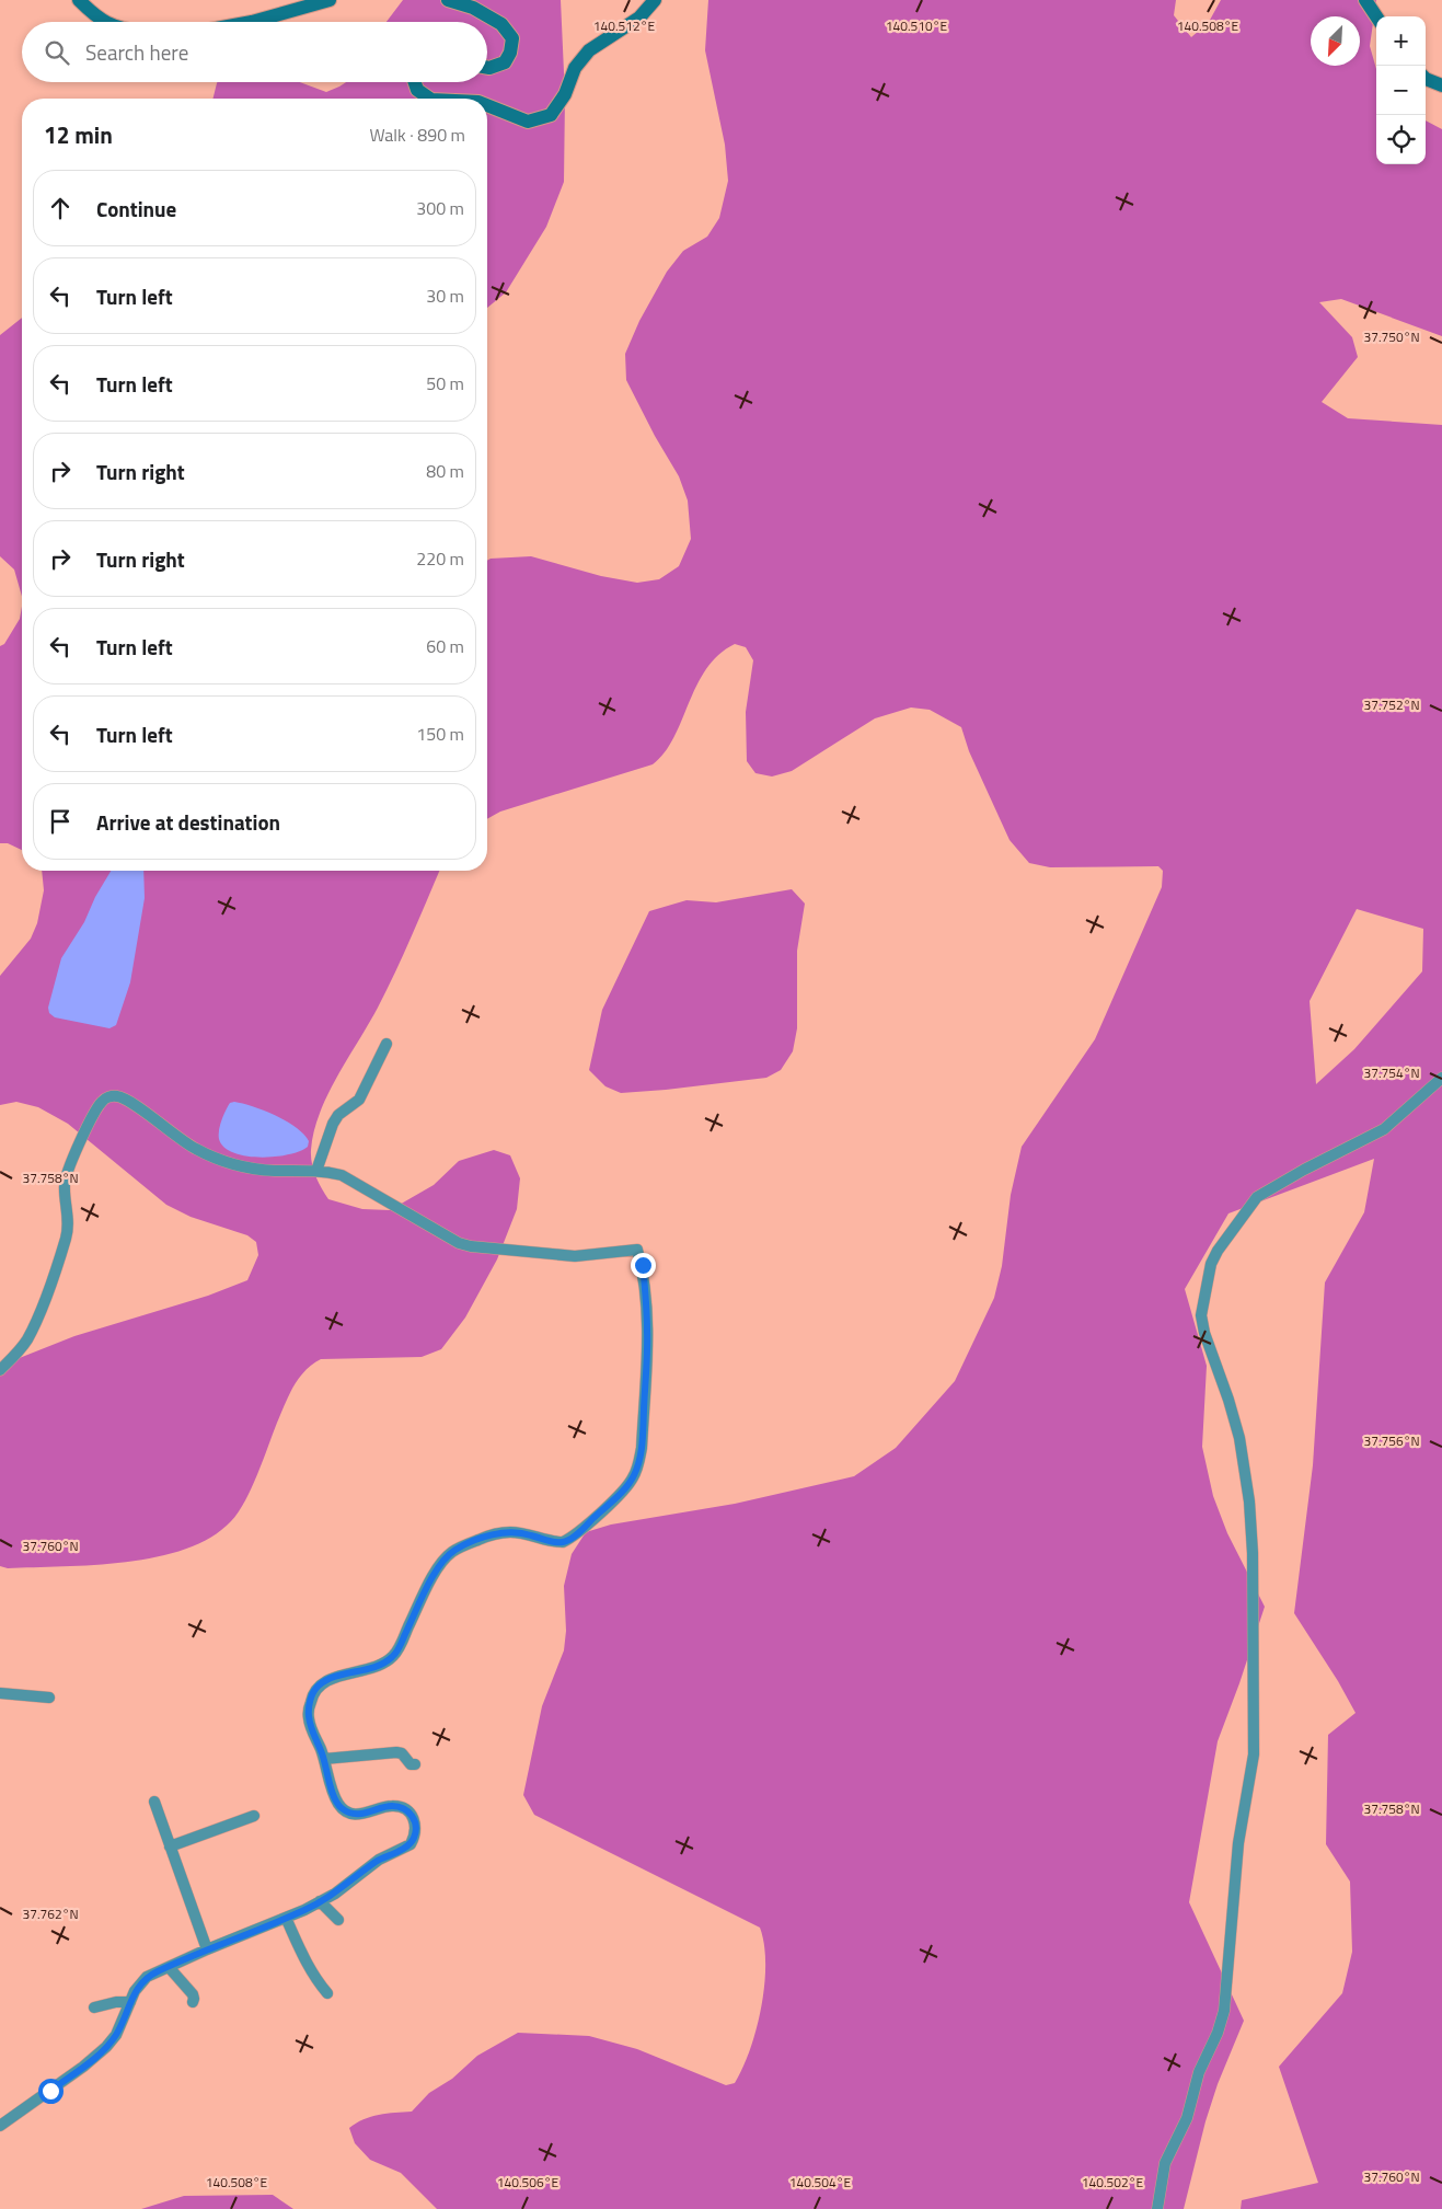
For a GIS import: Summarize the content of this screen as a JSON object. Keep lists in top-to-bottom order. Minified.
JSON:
{"north":"bottom left","page":{"map_buttons":["+","−"],"search":"Search here","heading":["12 min","Walk · 890 m"],"list":[["Continue","300 m"],["Turn left","30 m"],["Turn left","50 m"],["Turn right","80 m"],["Turn right","220 m"],["Turn left","60 m"],["Turn left","150 m"],"Arrive at destination"]},"coordinates":["140.512°E","140.510°E","140.508°E","37.750°N","37.752°N","37.754°N","37.758°N","37.756°N","37.760°N","37.762°N","140.506°E","140.504°E","140.502°E"]}
